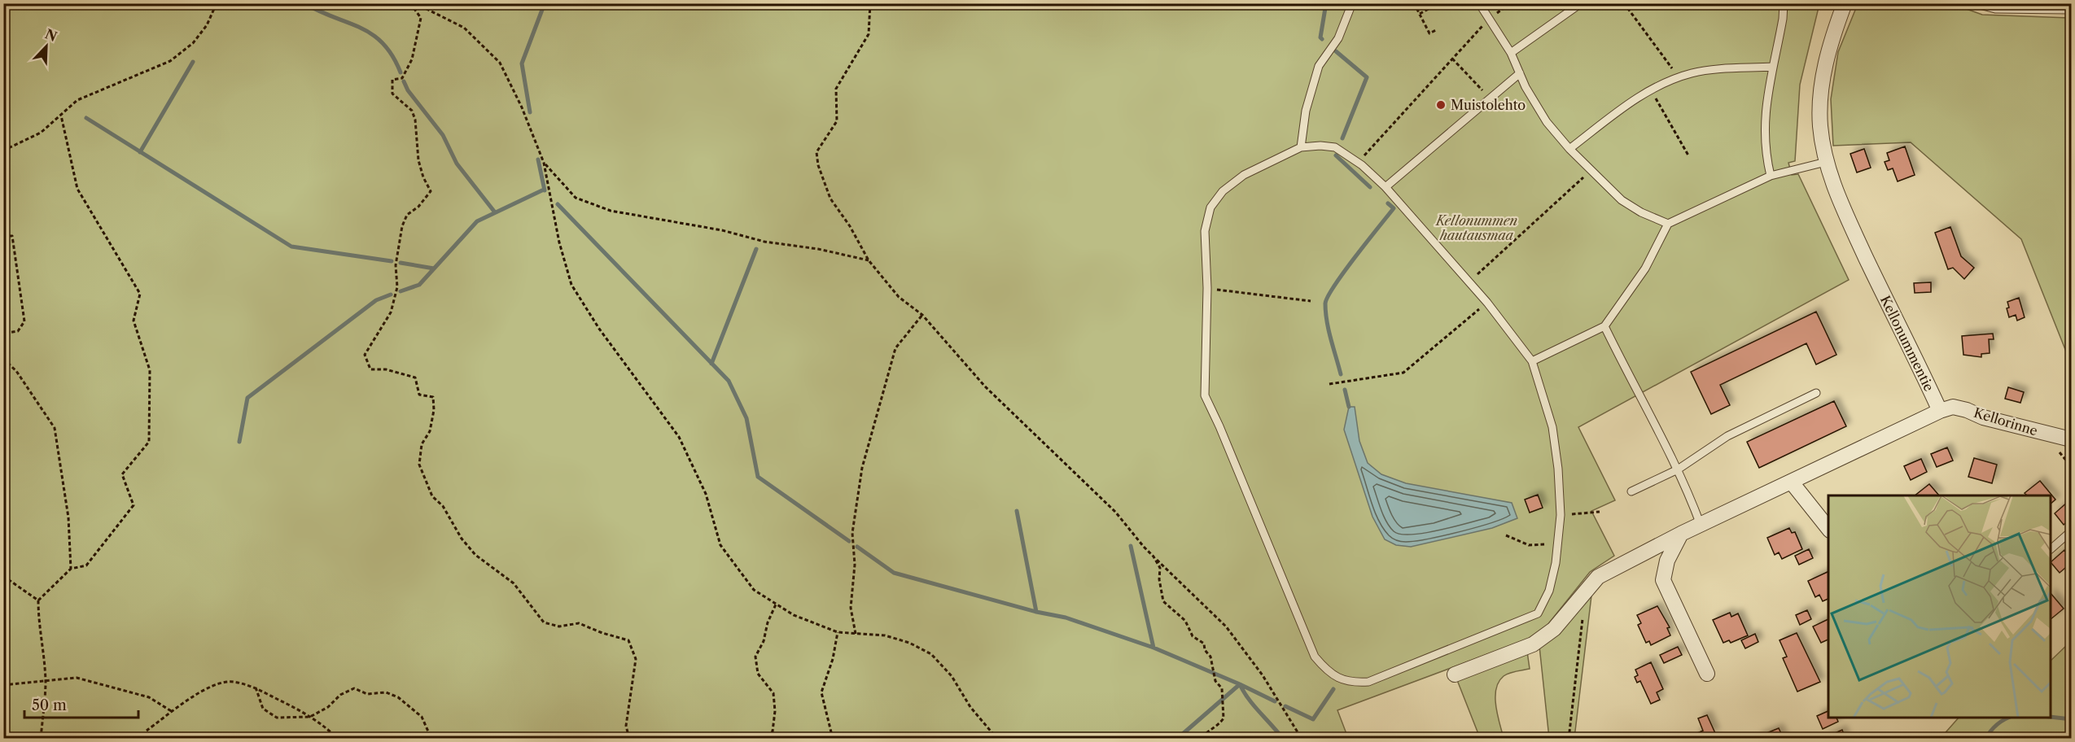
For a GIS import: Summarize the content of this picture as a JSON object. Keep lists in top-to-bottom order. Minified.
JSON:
{"streets":{"street":["Kellonummentie","Kellorinne"]},"crossings":[["Kellonummentie","Kellorinne"]],"parks":["Kellonummen hautausmaa"],"places":["Muistolehto"],"scale_bar":"50 m","north":"top right"}
